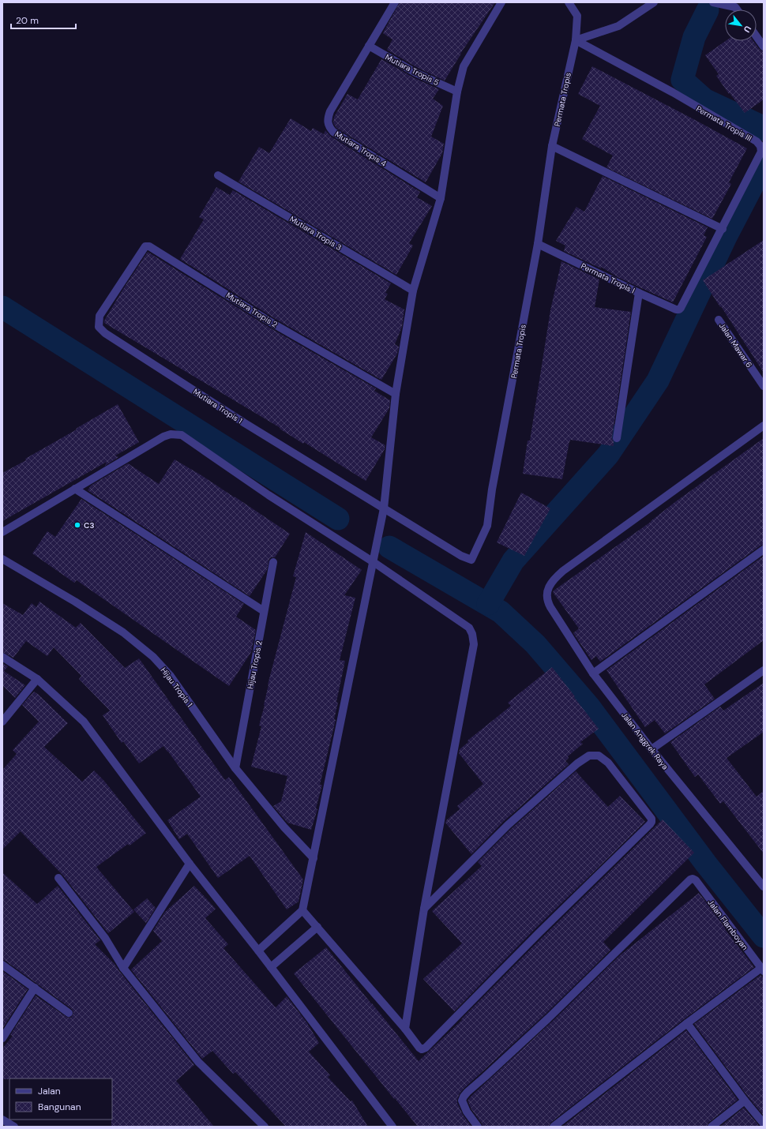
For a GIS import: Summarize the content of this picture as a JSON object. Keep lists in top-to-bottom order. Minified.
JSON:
{"streets":{"street":["Mutiara Tropis 5","Permata Tropis","Permata Tropis III","Mutiara Tropis 4","Mutiara Tropis 3","Permata Tropis I","Mutiara Tropis 2","Jalan Mawar 6","Mutiara Tropis 1","Hijau Tropis 2","Hijau Tropis 1","Jalan Anggrek Raya","Jalan Flamboyan"]},"crossings":[["Mutiara Tropis 5","Mutiara Tropis 4"],["Permata Tropis","Permata Tropis III"],["Permata Tropis","Permata Tropis I"],["Permata Tropis","Mutiara Tropis 1"],["Permata Tropis III","Permata Tropis I"],["Mutiara Tropis 2","Mutiara Tropis 1"],["Hijau Tropis 2","Hijau Tropis 1"]],"places":["C3"],"legend":["Jalan","Bangunan"],"scale_bar":"20 m","north":"bottom right"}
